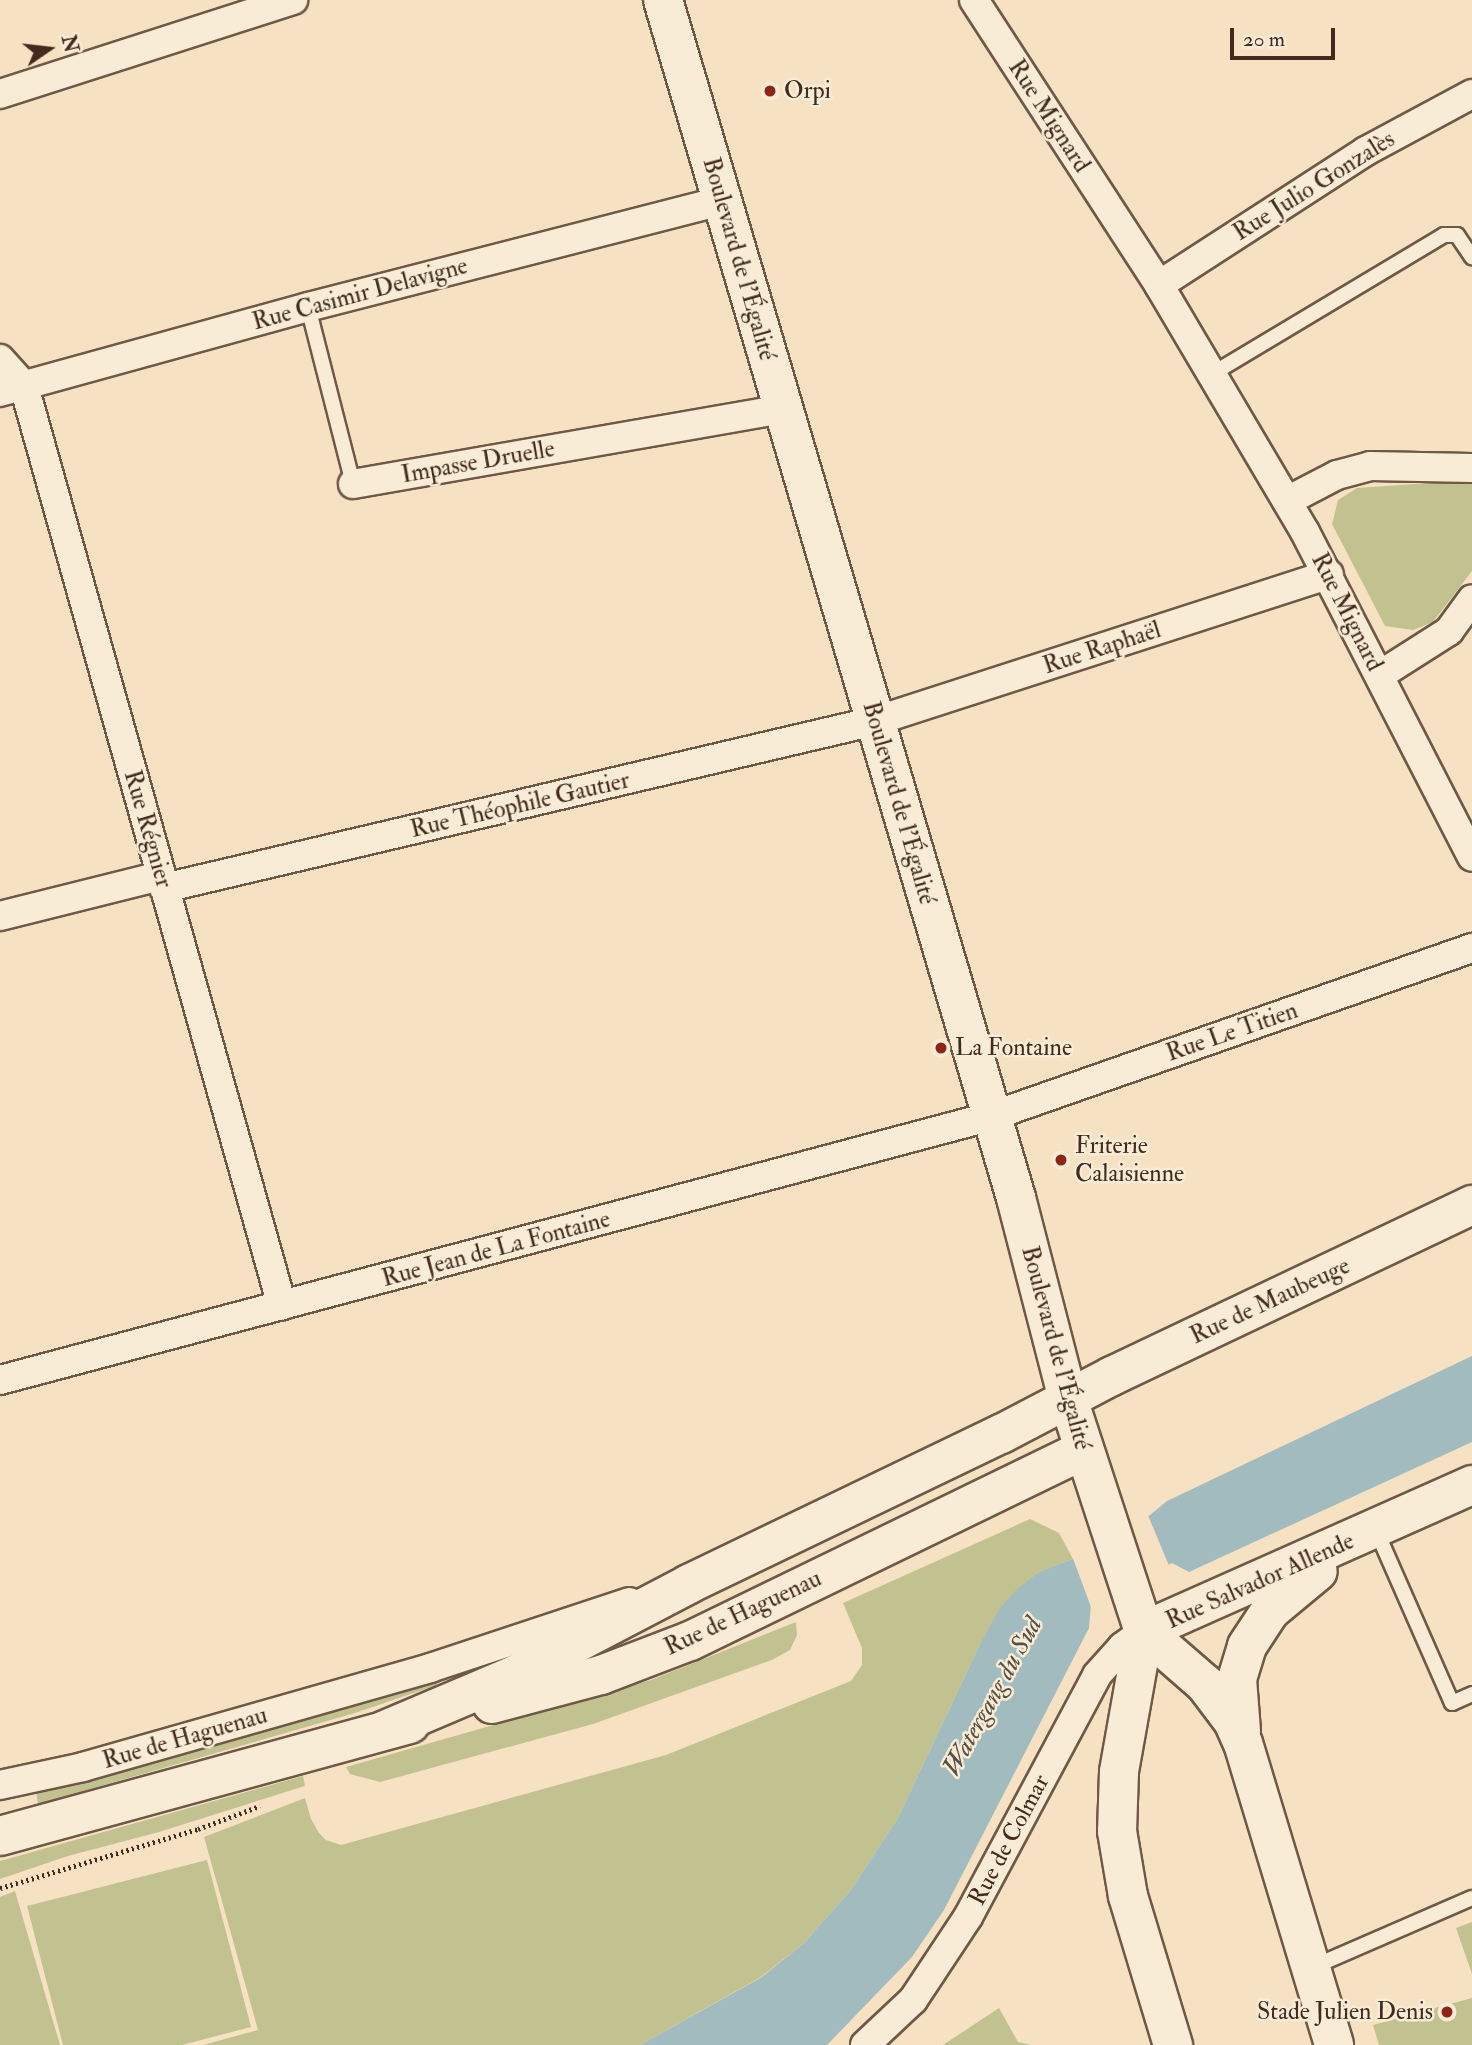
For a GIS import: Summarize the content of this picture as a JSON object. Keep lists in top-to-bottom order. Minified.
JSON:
{"streets":{"street":["Rue Mignard","Rue Julio Gonzalès","Boulevard de l'Égalité","Rue Casimir Delavigne","Impasse Druelle","Rue Raphaël","Rue Théophile Gautier","Rue Régnier","Rue Le Titien","Rue Jean de La Fontaine","Rue de Maubeuge","Rue Salvador Allende","Rue de Haguenau","Rue de Colmar"]},"crossings":[["Rue Mignard","Rue Julio Gonzalès"],["Rue Mignard","Rue Raphaël"],["Boulevard de l'Égalité","Rue Casimir Delavigne"],["Boulevard de l'Égalité","Impasse Druelle"],["Boulevard de l'Égalité","Rue Raphaël"],["Boulevard de l'Égalité","Rue Théophile Gautier"],["Boulevard de l'Égalité","Rue Le Titien"],["Boulevard de l'Égalité","Rue Jean de La Fontaine"],["Boulevard de l'Égalité","Rue de Maubeuge"],["Boulevard de l'Égalité","Rue Salvador Allende"],["Boulevard de l'Égalité","Rue de Haguenau"],["Boulevard de l'Égalité","Rue de Colmar"],["Rue Casimir Delavigne","Impasse Druelle"],["Rue Casimir Delavigne","Rue Régnier"],["Rue Raphaël","Rue Théophile Gautier"],["Rue Théophile Gautier","Rue Régnier"],["Rue Régnier","Rue Jean de La Fontaine"],["Rue Le Titien","Rue Jean de La Fontaine"],["Rue de Maubeuge","Rue de Haguenau"],["Rue Salvador Allende","Rue de Colmar"]],"water":["Watergang du Sud"],"places":["Orpi","La Fontaine","Friterie Calaisienne","Stade Julien Denis"],"scale_bar":"20 m","north":"right"}
